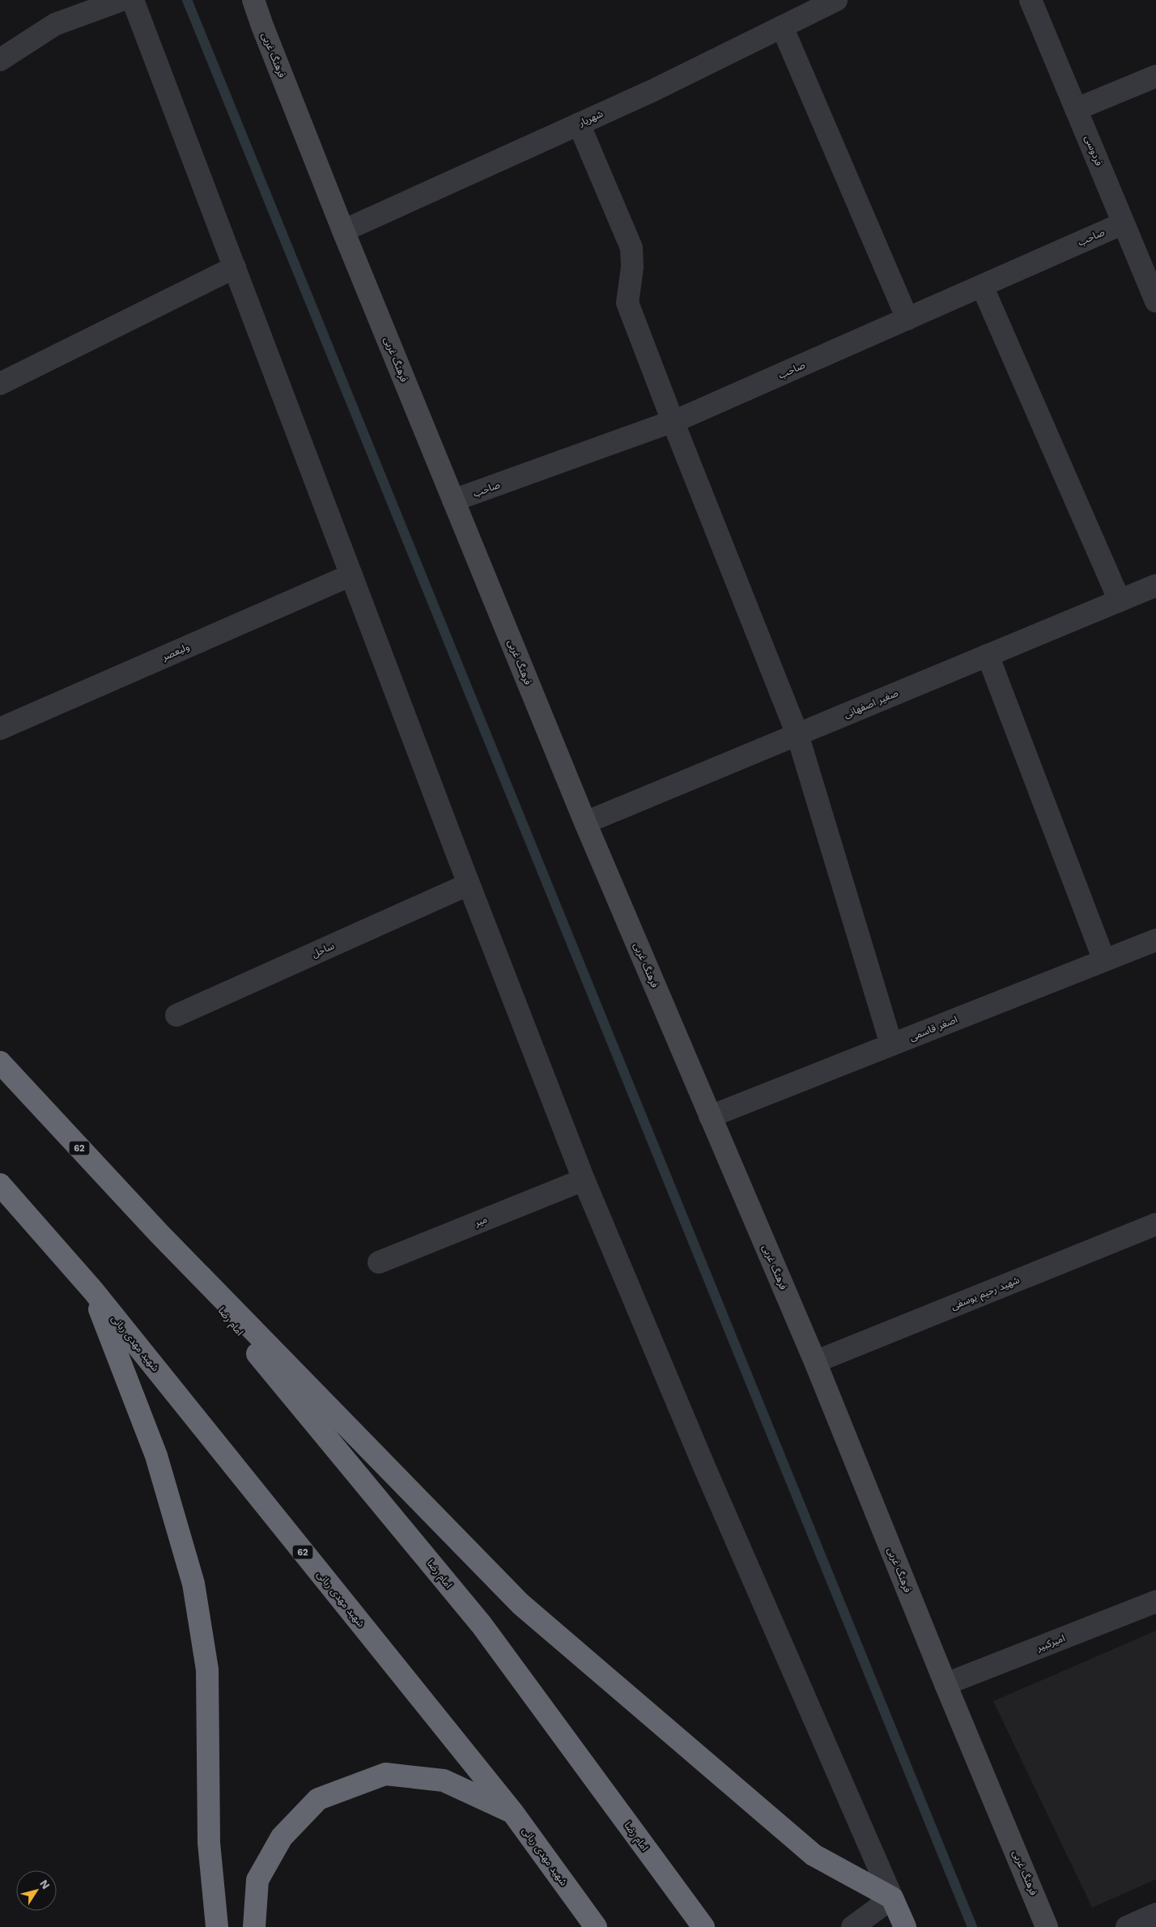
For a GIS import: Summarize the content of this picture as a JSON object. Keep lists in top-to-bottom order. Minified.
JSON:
{"streets":{"highway":["62","امام رضا","شهید مهدی ربانی"],"street":["فرهنگ غربی","شهریار","فردوسی","صاحب","ولیعصر","صغیر اصفهانی","ساحل","اصغر قاسمی","میر","شهید رحیم یوسفی","امیرکبیر"]},"crossings":[["فرهنگ غربی","شهریار"],["فرهنگ غربی","صاحب"],["فرهنگ غربی","صغیر اصفهانی"],["فرهنگ غربی","اصغر قاسمی"],["فرهنگ غربی","شهید رحیم یوسفی"],["فرهنگ غربی","امیرکبیر"],["فردوسی","صاحب"],["62","امام رضا"]],"north":"top right"}
